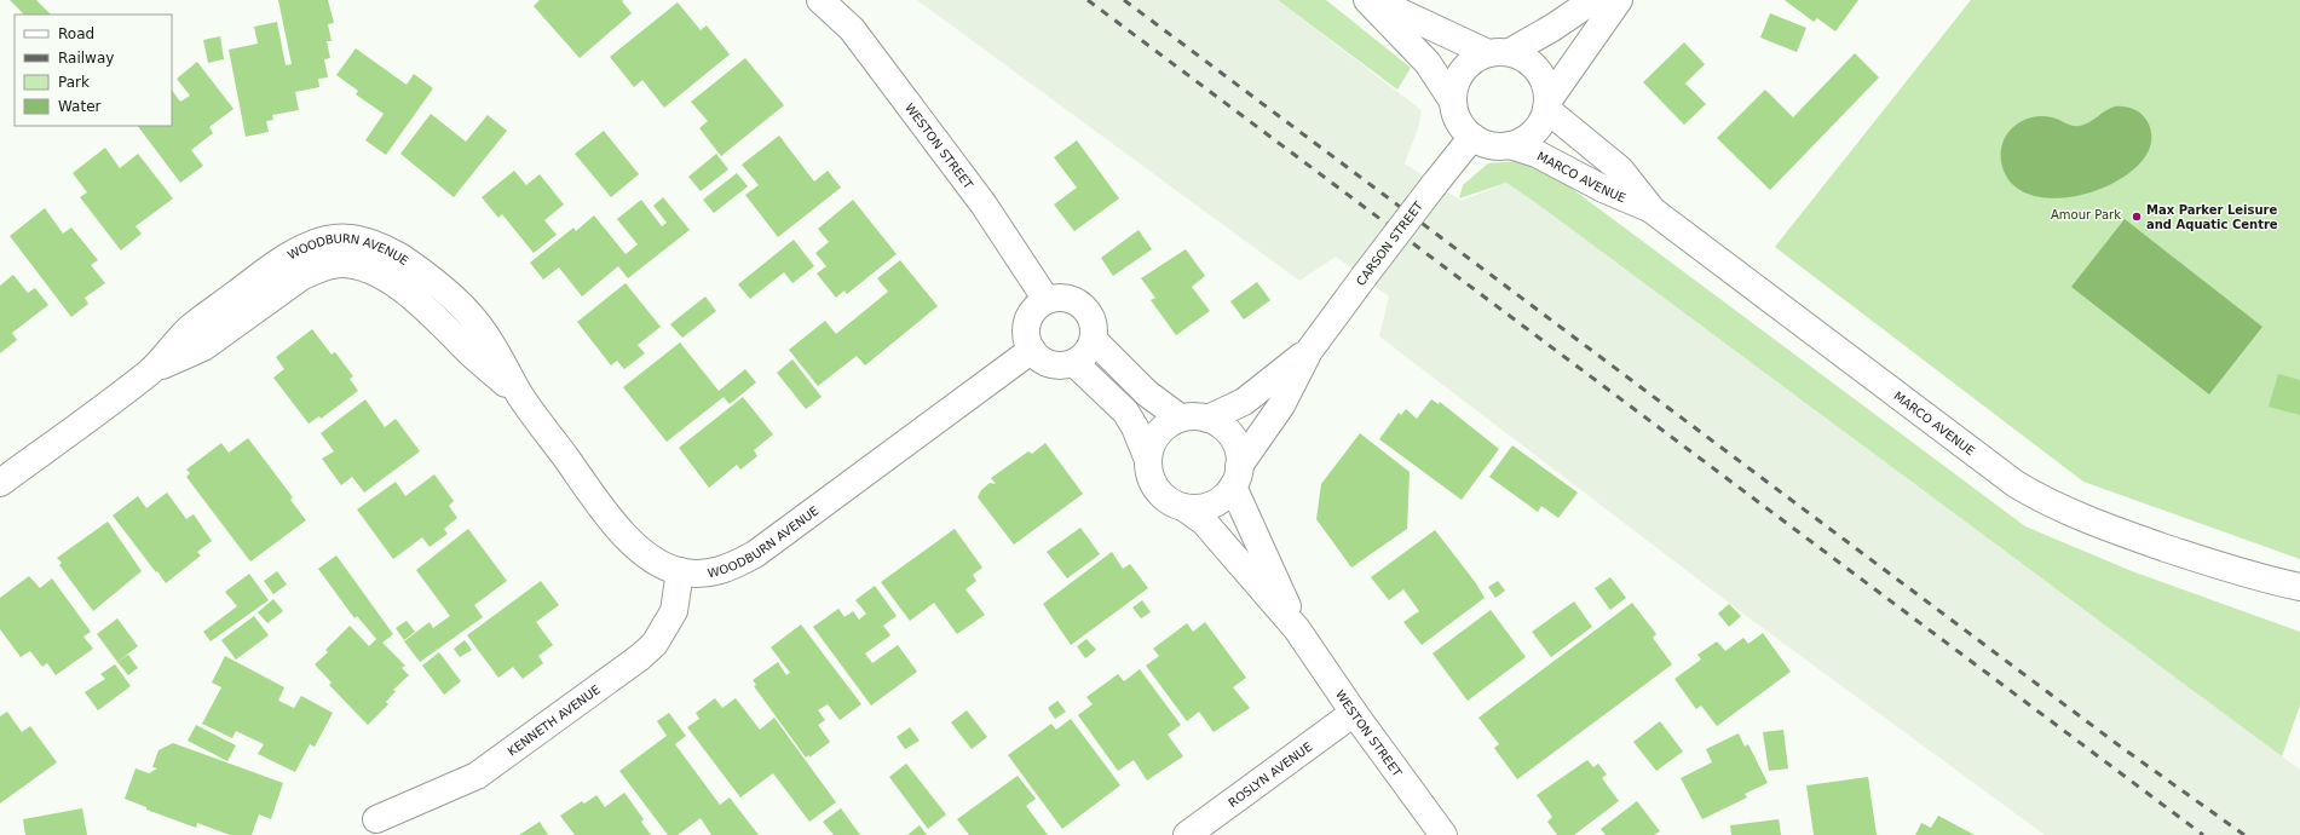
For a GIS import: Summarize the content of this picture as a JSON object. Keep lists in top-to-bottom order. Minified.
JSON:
{"streets":{"street":["WESTON STREET","MARCO AVENUE","CARSON STREET","WOODBURN AVENUE","KENNETH AVENUE","ROSLYN AVENUE"]},"crossings":[["WESTON STREET","CARSON STREET"],["WESTON STREET","WOODBURN AVENUE"],["WESTON STREET","ROSLYN AVENUE"],["MARCO AVENUE","CARSON STREET"],["WOODBURN AVENUE","KENNETH AVENUE"]],"parks":["Amour Park"],"places":["Max Parker Leisure and Aquatic Centre"],"legend":["Road","Railway","Park","Water"]}
